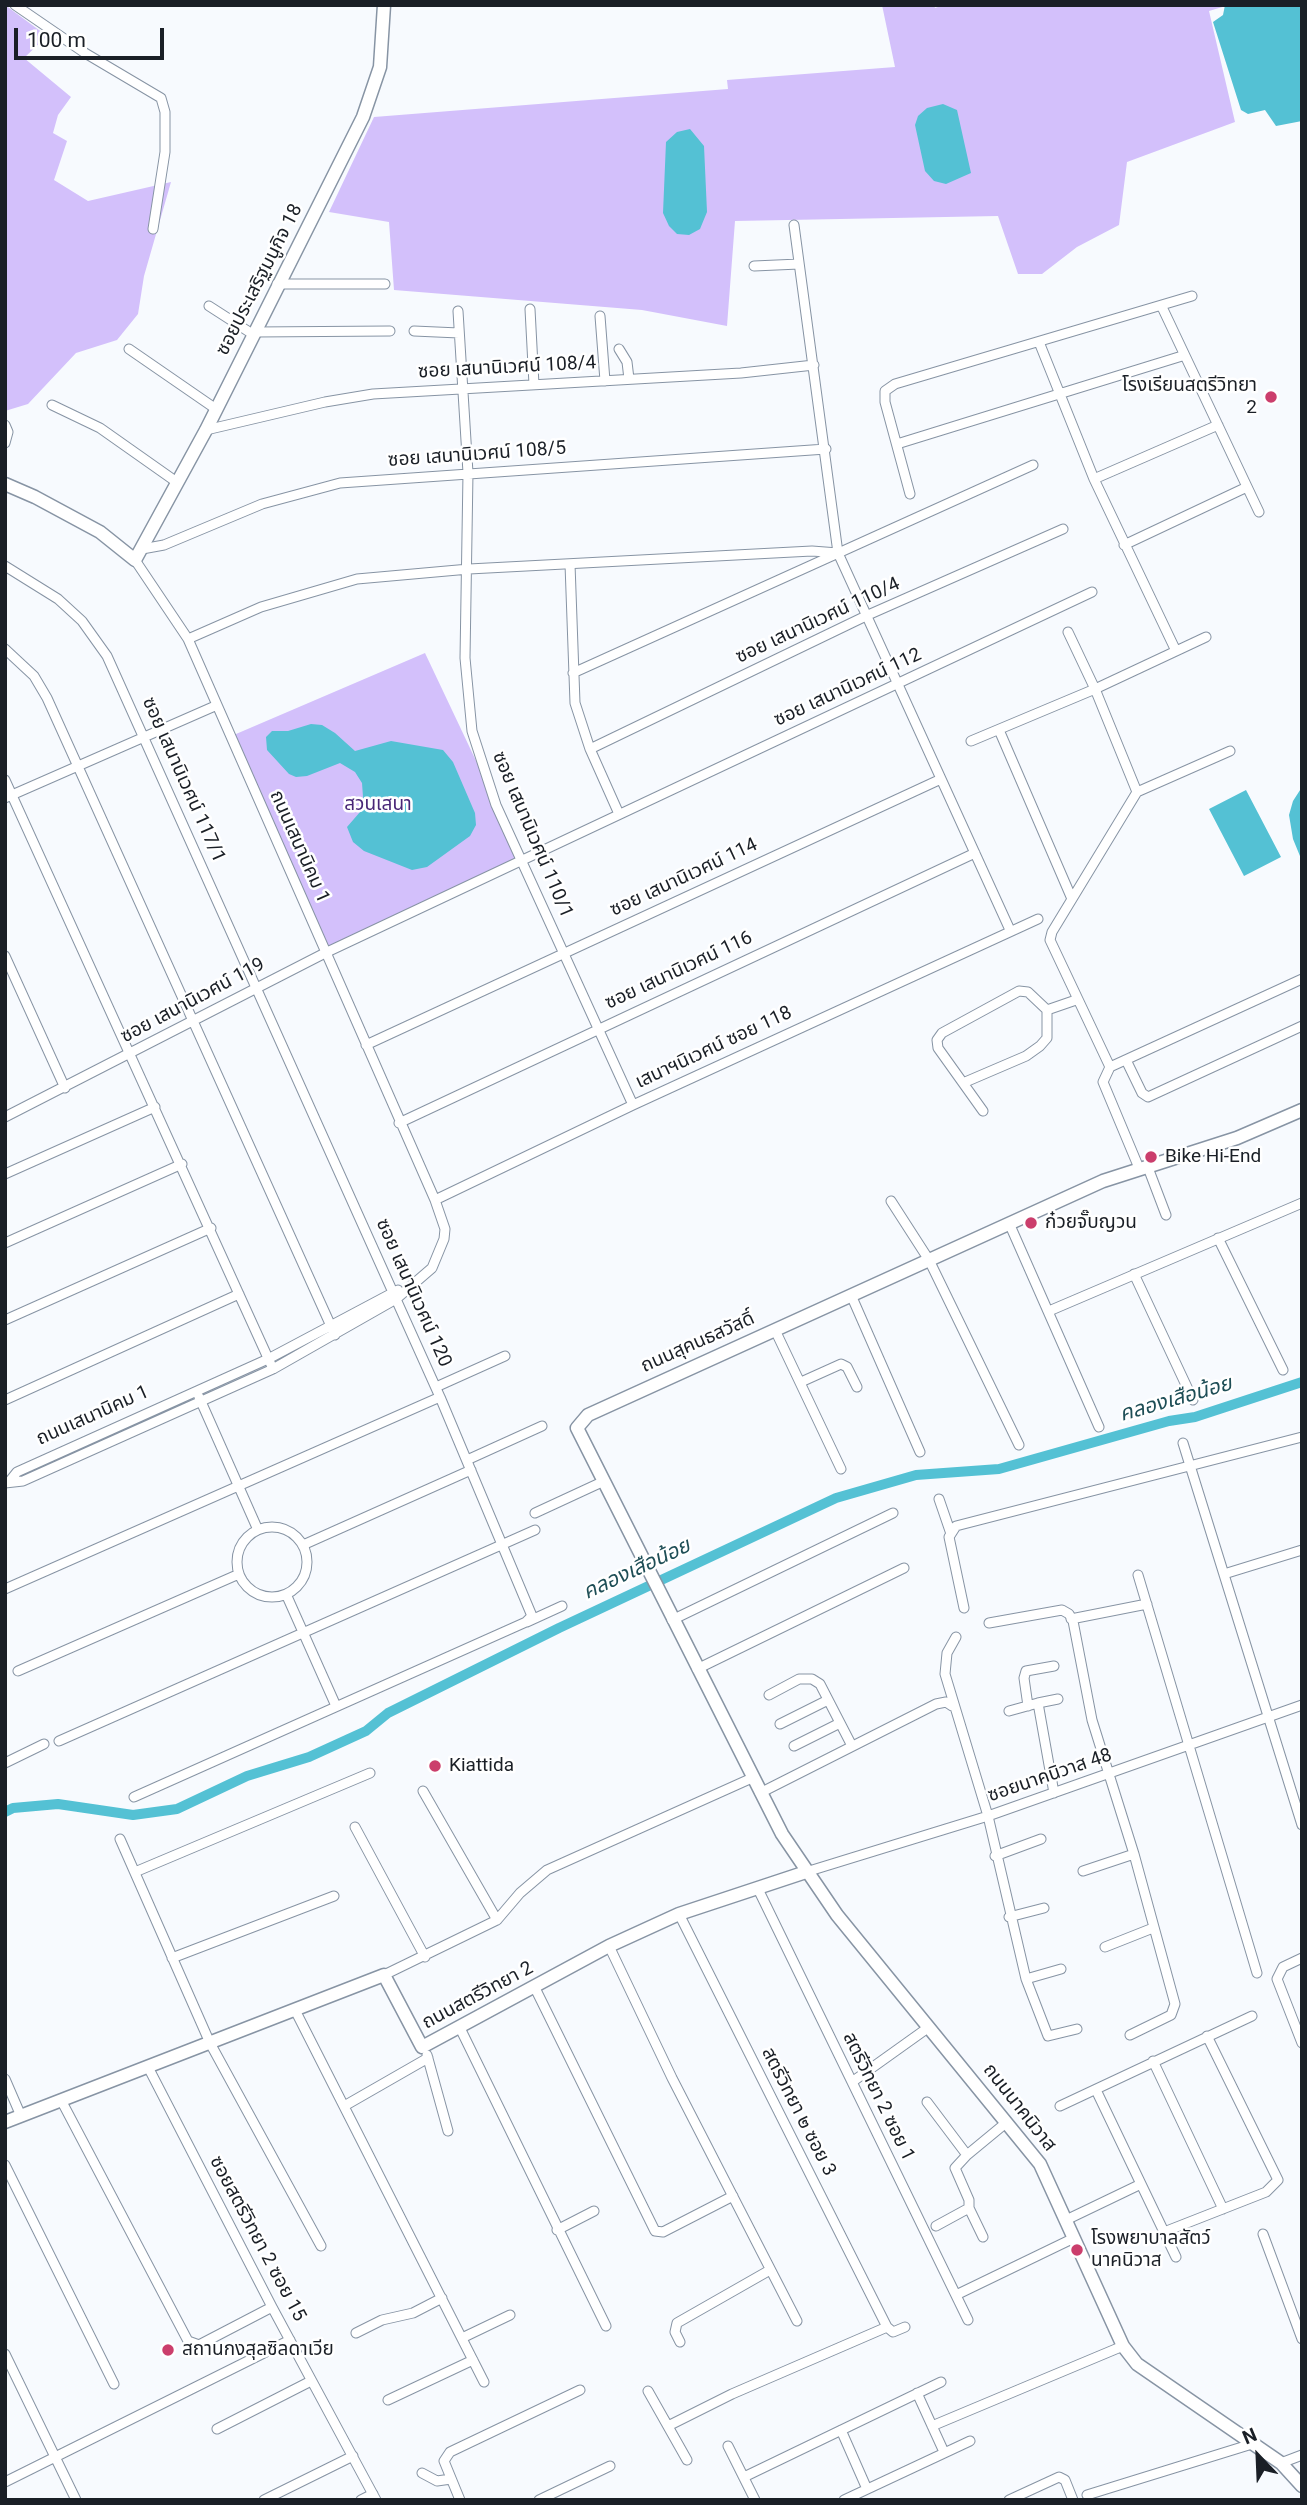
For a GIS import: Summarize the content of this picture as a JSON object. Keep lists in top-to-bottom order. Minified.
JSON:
{"streets":{"main road":["ซอยประเสริฐมนูกิจ 18","ถนนเสนานิคม 1","ถนนสุคนธสวัสดิ์","ถนนสตรีวิทยา 2","ถนนนาคนิวาส"],"street":["ซอย เสนานิเวศน์ 108/4","ซอย เสนานิเวศน์ 108/5","ซอย เสนานิเวศน์ 110/4","ซอย เสนานิเวศน์ 112","ซอย เสนานิเวศน์ 117/1","ซอย เสนานิเวศน์ 110/1","ซอย เสนานิเวศน์ 114","ซอย เสนานิเวศน์ 116","ซอย เสนานิเวศน์ 119","เสนาฯนิเวศน์ ซอย 118","ซอย เสนานิเวศน์ 120","ซอยนาคนิวาส 48","สตรีวิทยา 2 ซอย 1","สตรีวิทยา ๒ ซอย 3","ซอยสตรีวิทยา 2 ซอย 15"]},"crossings":[["ซอยประเสริฐมนูกิจ 18","ซอย เสนานิเวศน์ 108/4"],["ซอยประเสริฐมนูกิจ 18","ซอย เสนานิเวศน์ 108/5"],["ซอยประเสริฐมนูกิจ 18","ถนนเสนานิคม 1"],["ซอย เสนานิเวศน์ 108/4","ซอย เสนานิเวศน์ 110/1"],["ซอย เสนานิเวศน์ 108/5","ซอย เสนานิเวศน์ 110/1"],["ซอย เสนานิเวศน์ 108/5","ถนนเสนานิคม 1"],["ซอย เสนานิเวศน์ 112","ซอย เสนานิเวศน์ 110/1"],["ซอย เสนานิเวศน์ 112","ซอย เสนานิเวศน์ 119"],["ซอย เสนานิเวศน์ 117/1","ซอย เสนานิเวศน์ 119"],["ซอย เสนานิเวศน์ 117/1","ซอย เสนานิเวศน์ 120"],["ซอย เสนานิเวศน์ 110/1","ซอย เสนานิเวศน์ 114"],["ซอย เสนานิเวศน์ 110/1","ซอย เสนานิเวศน์ 116"],["ซอย เสนานิเวศน์ 110/1","เสนาฯนิเวศน์ ซอย 118"],["ถนนเสนานิคม 1","ซอย เสนานิเวศน์ 114"],["ถนนเสนานิคม 1","ซอย เสนานิเวศน์ 116"],["ถนนเสนานิคม 1","ซอย เสนานิเวศน์ 119"],["ถนนเสนานิคม 1","เสนาฯนิเวศน์ ซอย 118"],["ถนนเสนานิคม 1","ซอย เสนานิเวศน์ 120"],["ซอย เสนานิเวศน์ 119","ซอย เสนานิเวศน์ 120"],["ถนนสุคนธสวัสดิ์","ซอยนาคนิวาส 48"],["ถนนสุคนธสวัสดิ์","ถนนสตรีวิทยา 2"],["ถนนสุคนธสวัสดิ์","ถนนนาคนิวาส"],["ซอยนาคนิวาส 48","ถนนสตรีวิทยา 2"],["ซอยนาคนิวาส 48","ถนนนาคนิวาส"],["ถนนสตรีวิทยา 2","สตรีวิทยา 2 ซอย 1"],["ถนนสตรีวิทยา 2","ถนนนาคนิวาส"],["ถนนสตรีวิทยา 2","สตรีวิทยา ๒ ซอย 3"]],"water":["คลองเสือน้อย"],"parks":["สวนเสนา"],"places":["โรงเรียนสตรีวิทยา 2","Bike Hi-End","ก๋วยจั๊บญวน","Kiattida","โรงพยาบาลสัตว์ นาคนิวาส","สถานกงสุลซิลดาเวีย"],"scale_bar":"100 m","north":"top left"}
